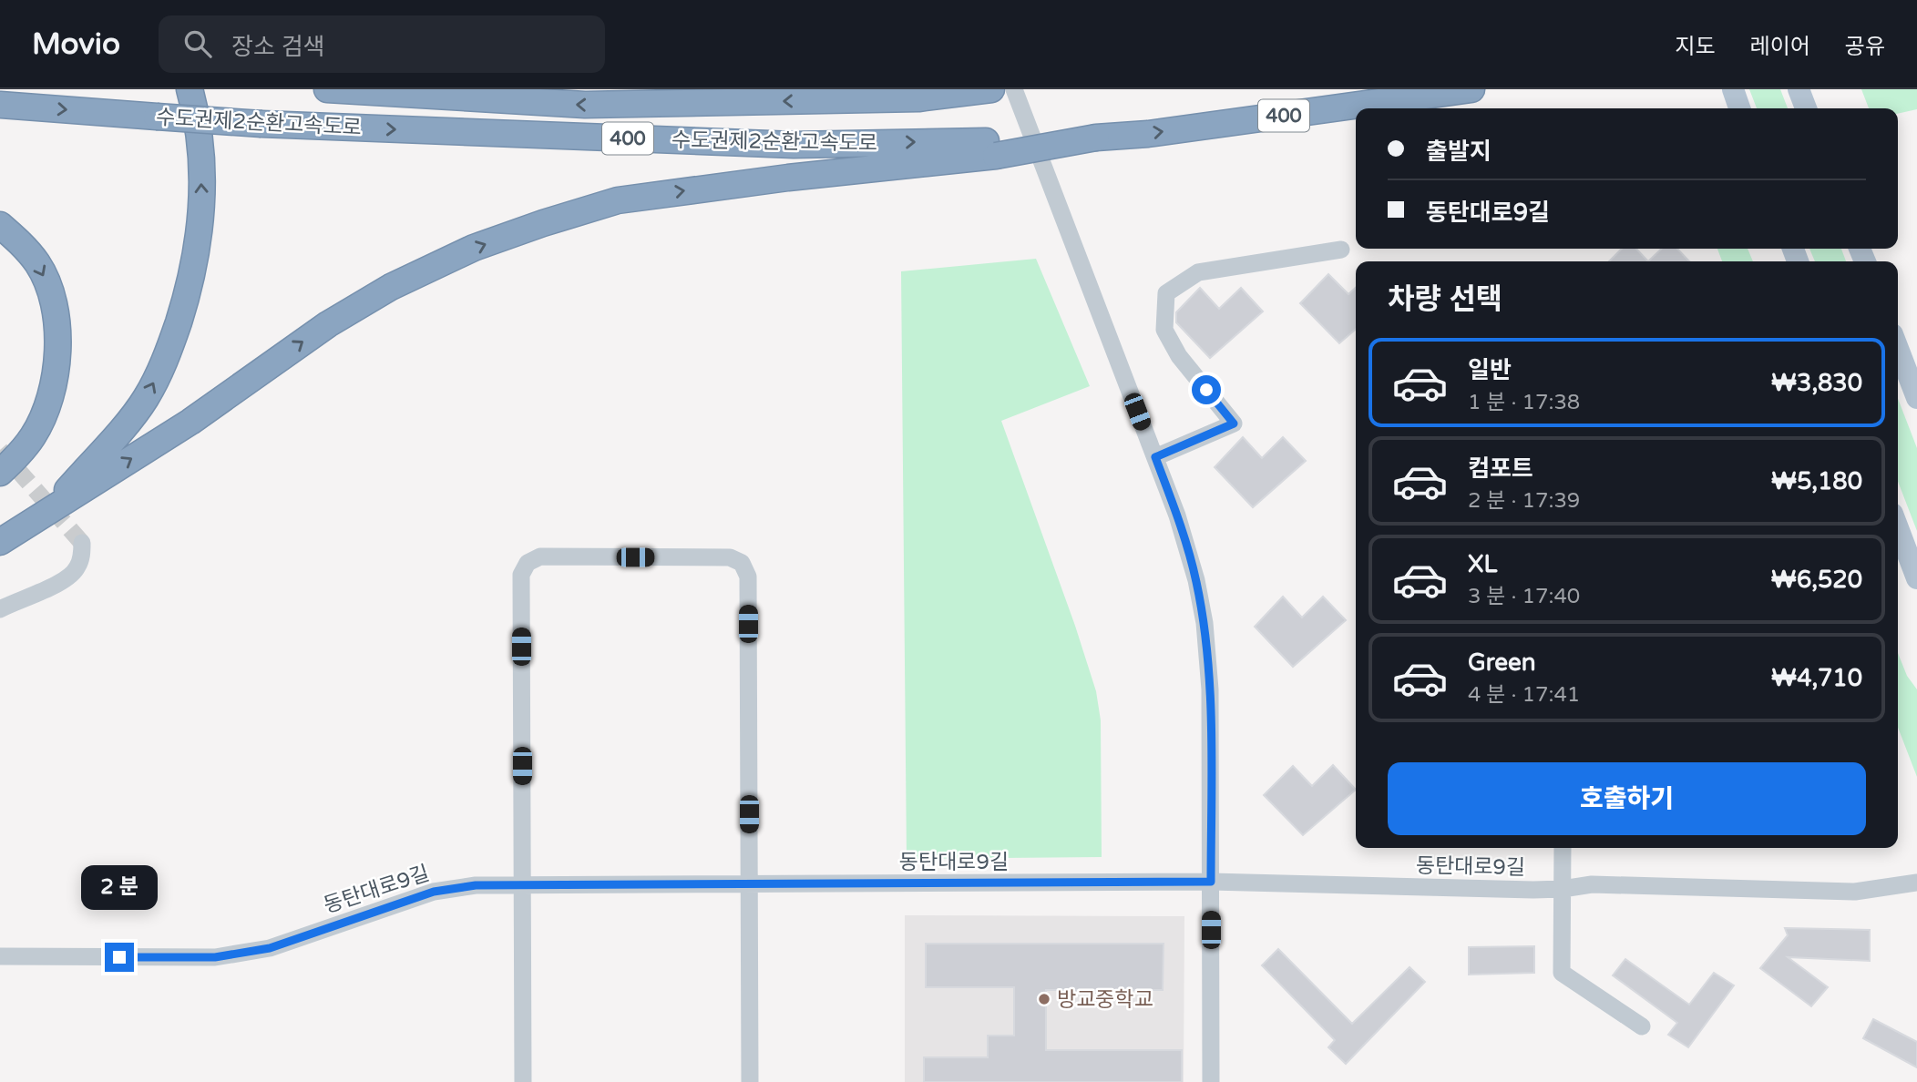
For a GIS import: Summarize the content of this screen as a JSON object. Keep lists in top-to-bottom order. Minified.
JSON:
{"streets":{"highway":["400","수도권제2순환고속도로"],"street":["동탄대로9길"]},"crossings":[["400","수도권제2순환고속도로"]],"places":["방교중학교"],"page":{"header":"Movio","search":"장소 검색","nav":["지도","레이어","공유"],"banner":["출발지","동탄대로9길"],"heading":"차량 선택","list":[{"name":"일반","note":"1 분 · 17:38","value":"₩3,830"},{"name":"컴포트","note":"2 분 · 17:39","value":"₩5,180"},{"name":"XL","note":"3 분 · 17:40","value":"₩6,520"},{"name":"Green","note":"4 분 · 17:41","value":"₩4,710"}],"buttons":"호출하기","bubble":"2 분"}}
